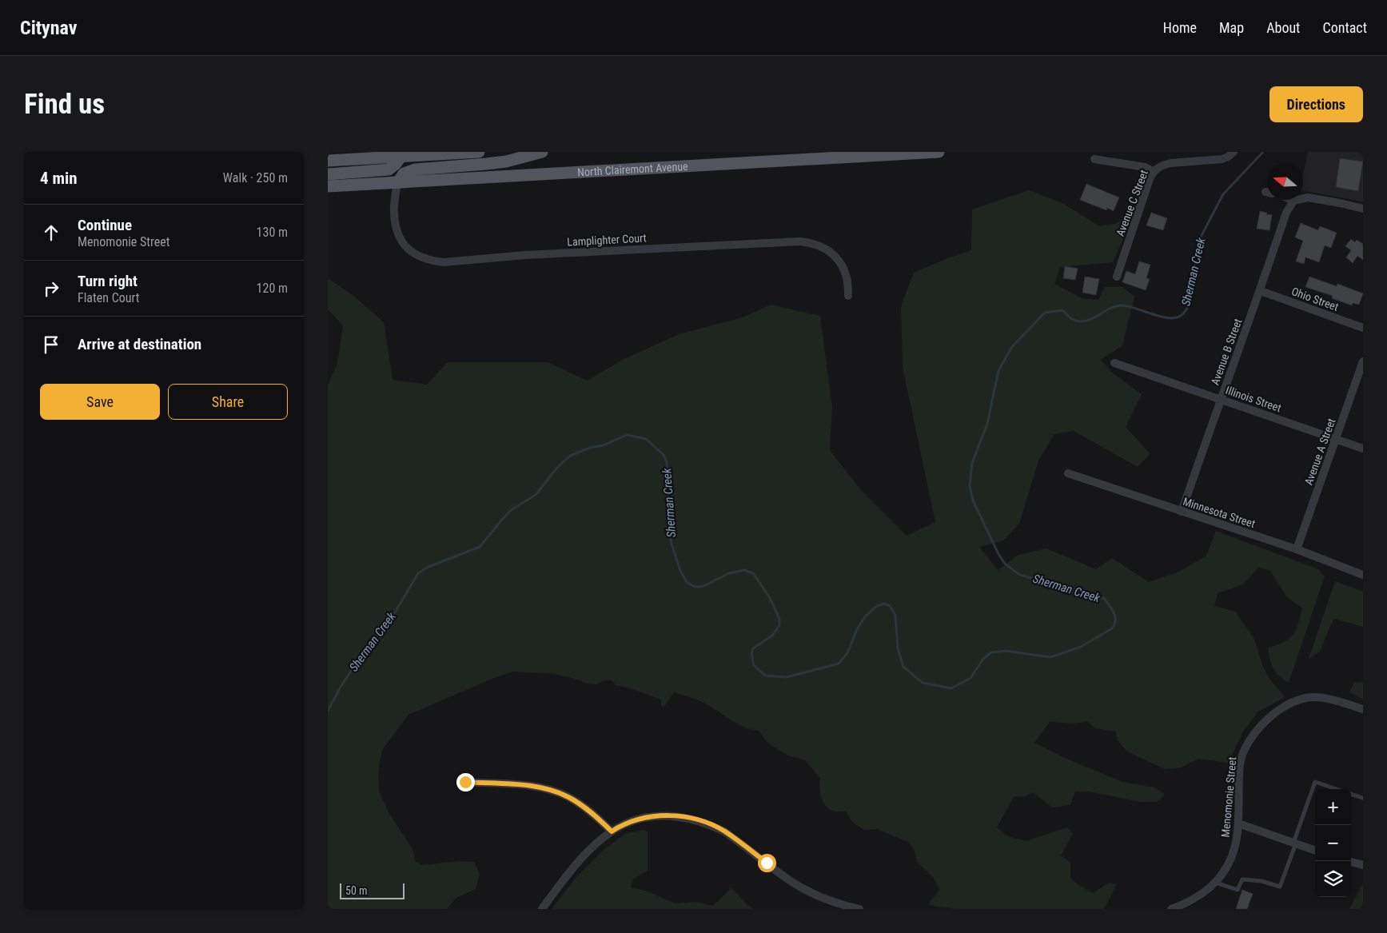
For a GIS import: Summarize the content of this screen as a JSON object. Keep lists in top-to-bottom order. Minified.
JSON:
{"streets":{"main road":["North Clairemont Avenue"],"street":["Avenue C Street","Lamplighter Court","Ohio Street","Avenue B Street","Illinois Street","Avenue A Street","Minnesota Street","Menomonie Street"]},"crossings":[["North Clairemont Avenue","Lamplighter Court"],["Ohio Street","Avenue B Street"],["Avenue B Street","Illinois Street"],["Avenue B Street","Minnesota Street"],["Illinois Street","Avenue A Street"],["Avenue A Street","Minnesota Street"]],"water":["Sherman Creek"],"scale_bar":"50 m","north":"left","page":{"header":"Citynav","nav":["Home","Map","About","Contact"],"buttons":["Directions",["Save","Share"]],"title":"Find us","heading":["4 min","Walk · 250 m"],"list":[["Continue","Menomonie Street","130 m"],["Turn right","Flaten Court","120 m"],"Arrive at destination"],"map_buttons":["+","−"],"scale":"50 m"}}
